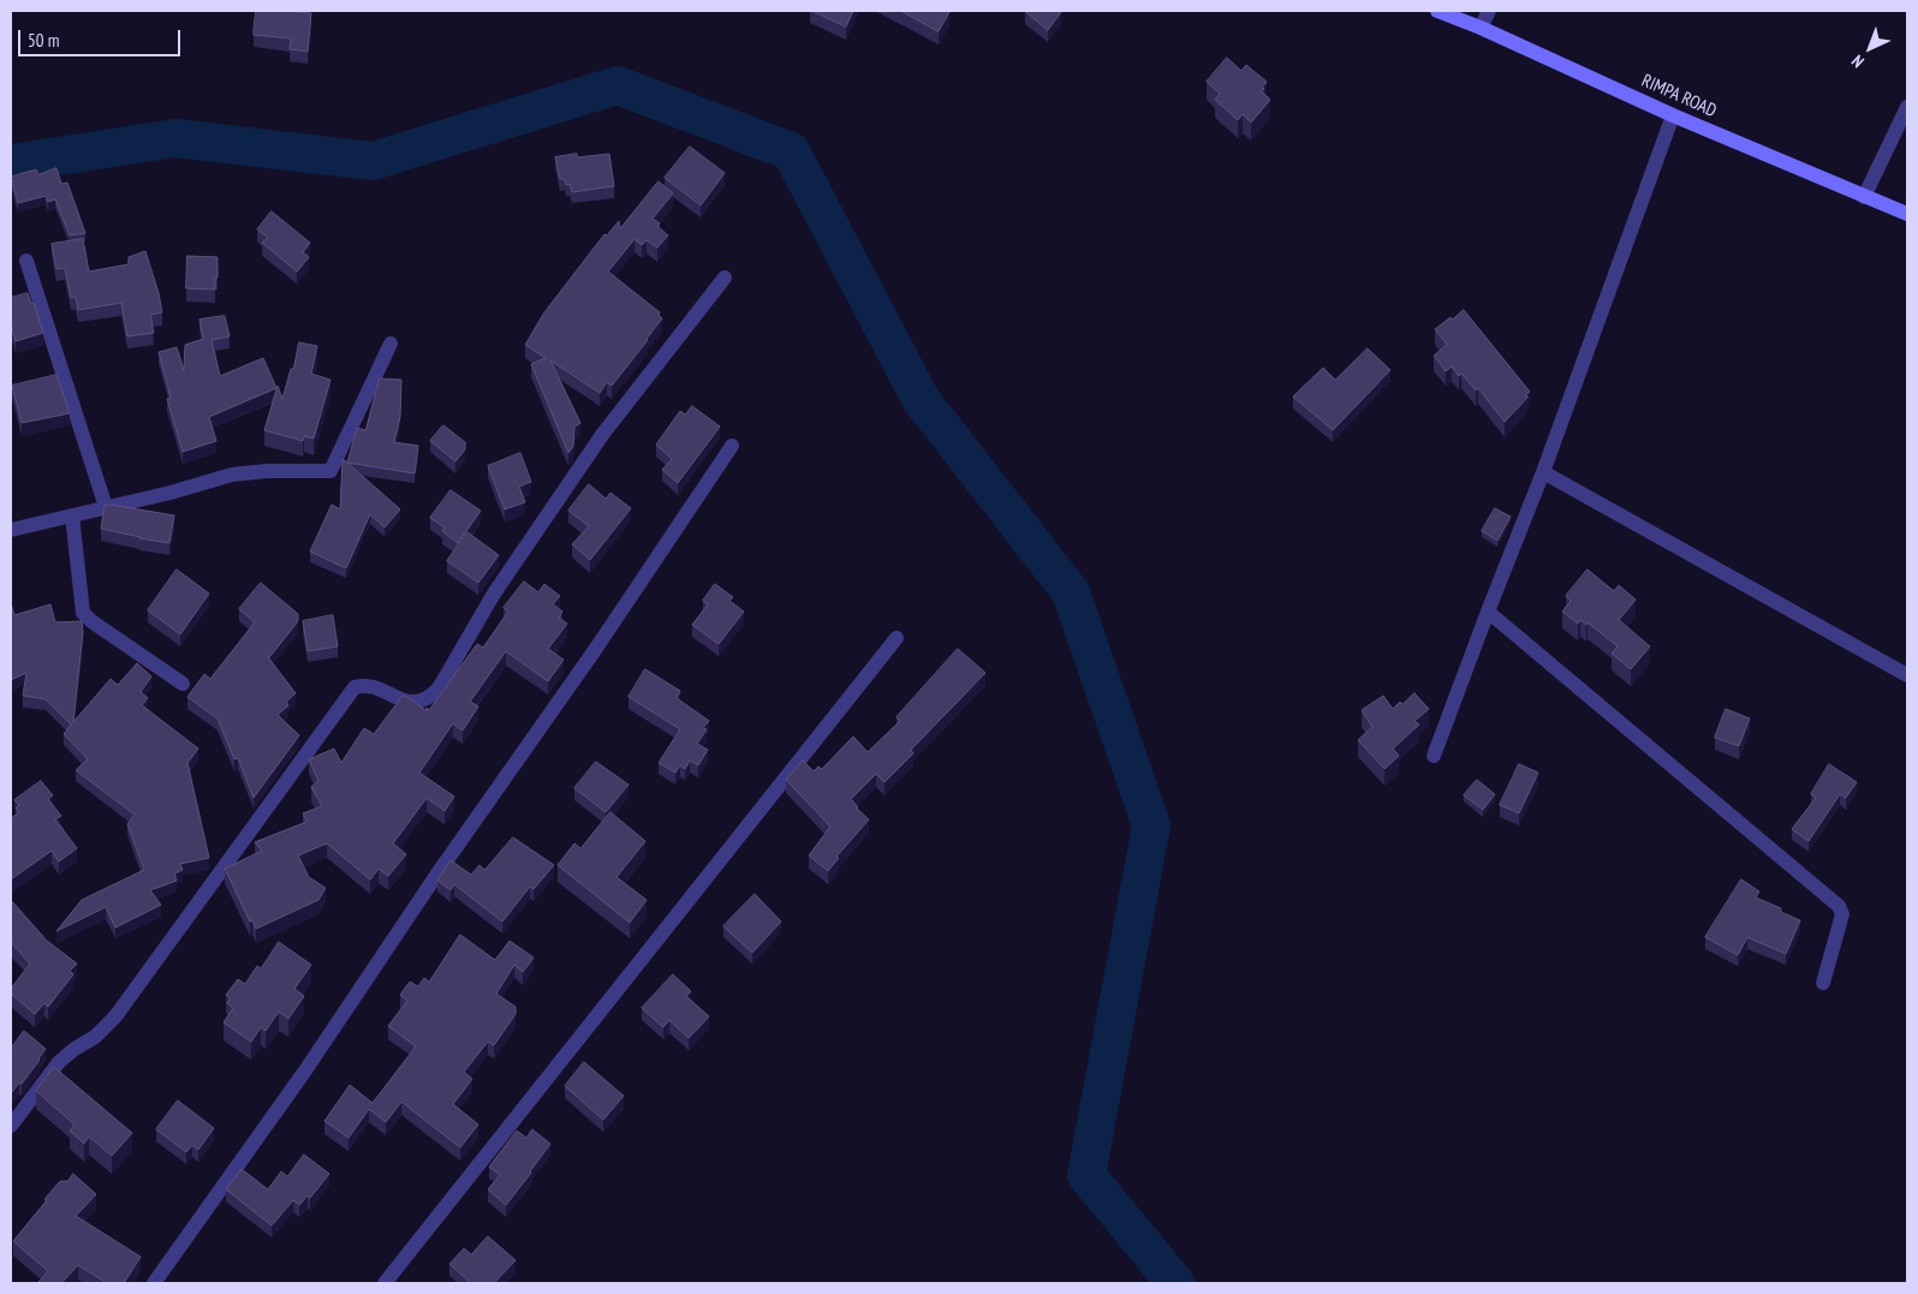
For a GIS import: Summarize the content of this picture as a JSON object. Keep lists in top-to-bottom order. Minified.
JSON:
{"streets":{"street":["RIMPA ROAD"]},"scale_bar":"50 m","north":"bottom left"}
